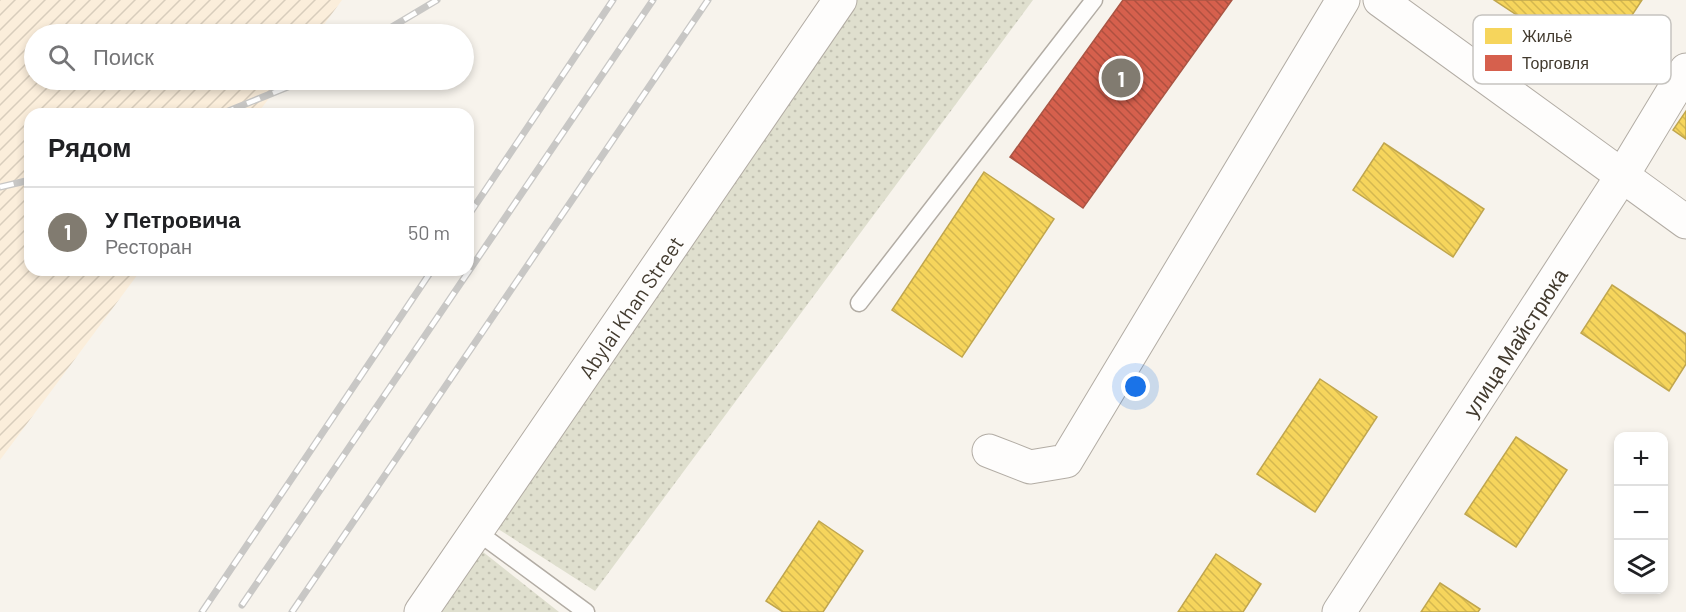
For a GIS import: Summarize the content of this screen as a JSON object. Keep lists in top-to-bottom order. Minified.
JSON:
{"streets":{"street":["Abylai Khan Street","улица Майстрюка"]},"legend":["Жильё","Торговля"],"page":{"search":"Поиск","pins":"1","heading":"Рядом","list":[{"mark":"1","name":"У Петровича","note":"Ресторан","value":"50 m"}],"map_buttons":["+","−"]}}
